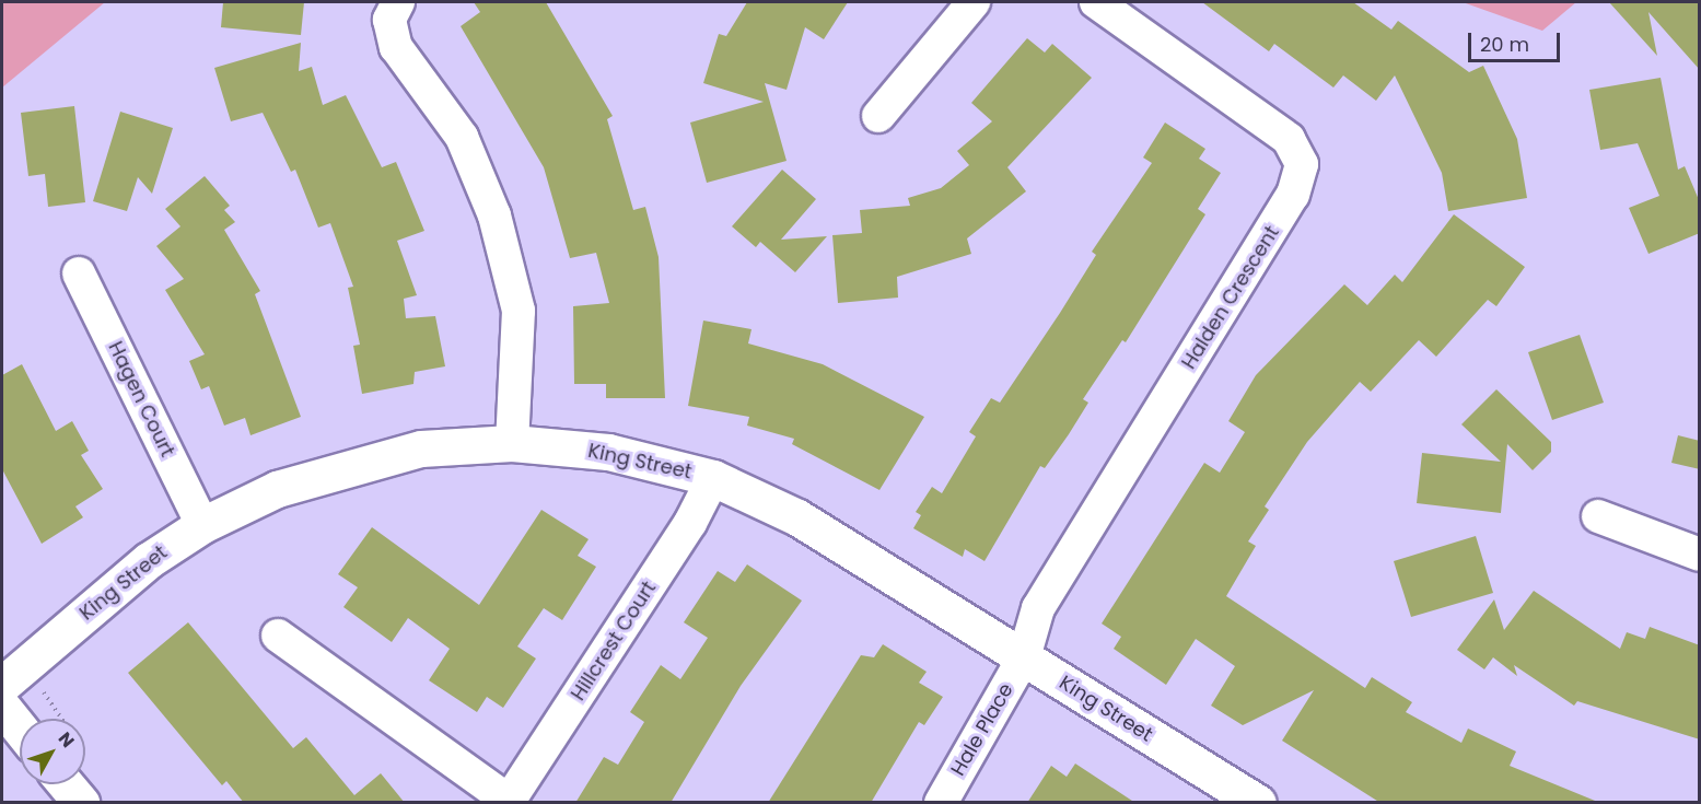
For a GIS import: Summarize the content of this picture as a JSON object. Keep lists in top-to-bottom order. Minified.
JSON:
{"streets":{"street":["Halden Crescent","Hagen Court","King Street","Hillcrest Court","Hale Place"]},"crossings":[["Halden Crescent","King Street"],["Halden Crescent","Hale Place"],["Hagen Court","King Street"],["King Street","Hillcrest Court"],["King Street","Hale Place"]],"scale_bar":"20 m","north":"top right"}
